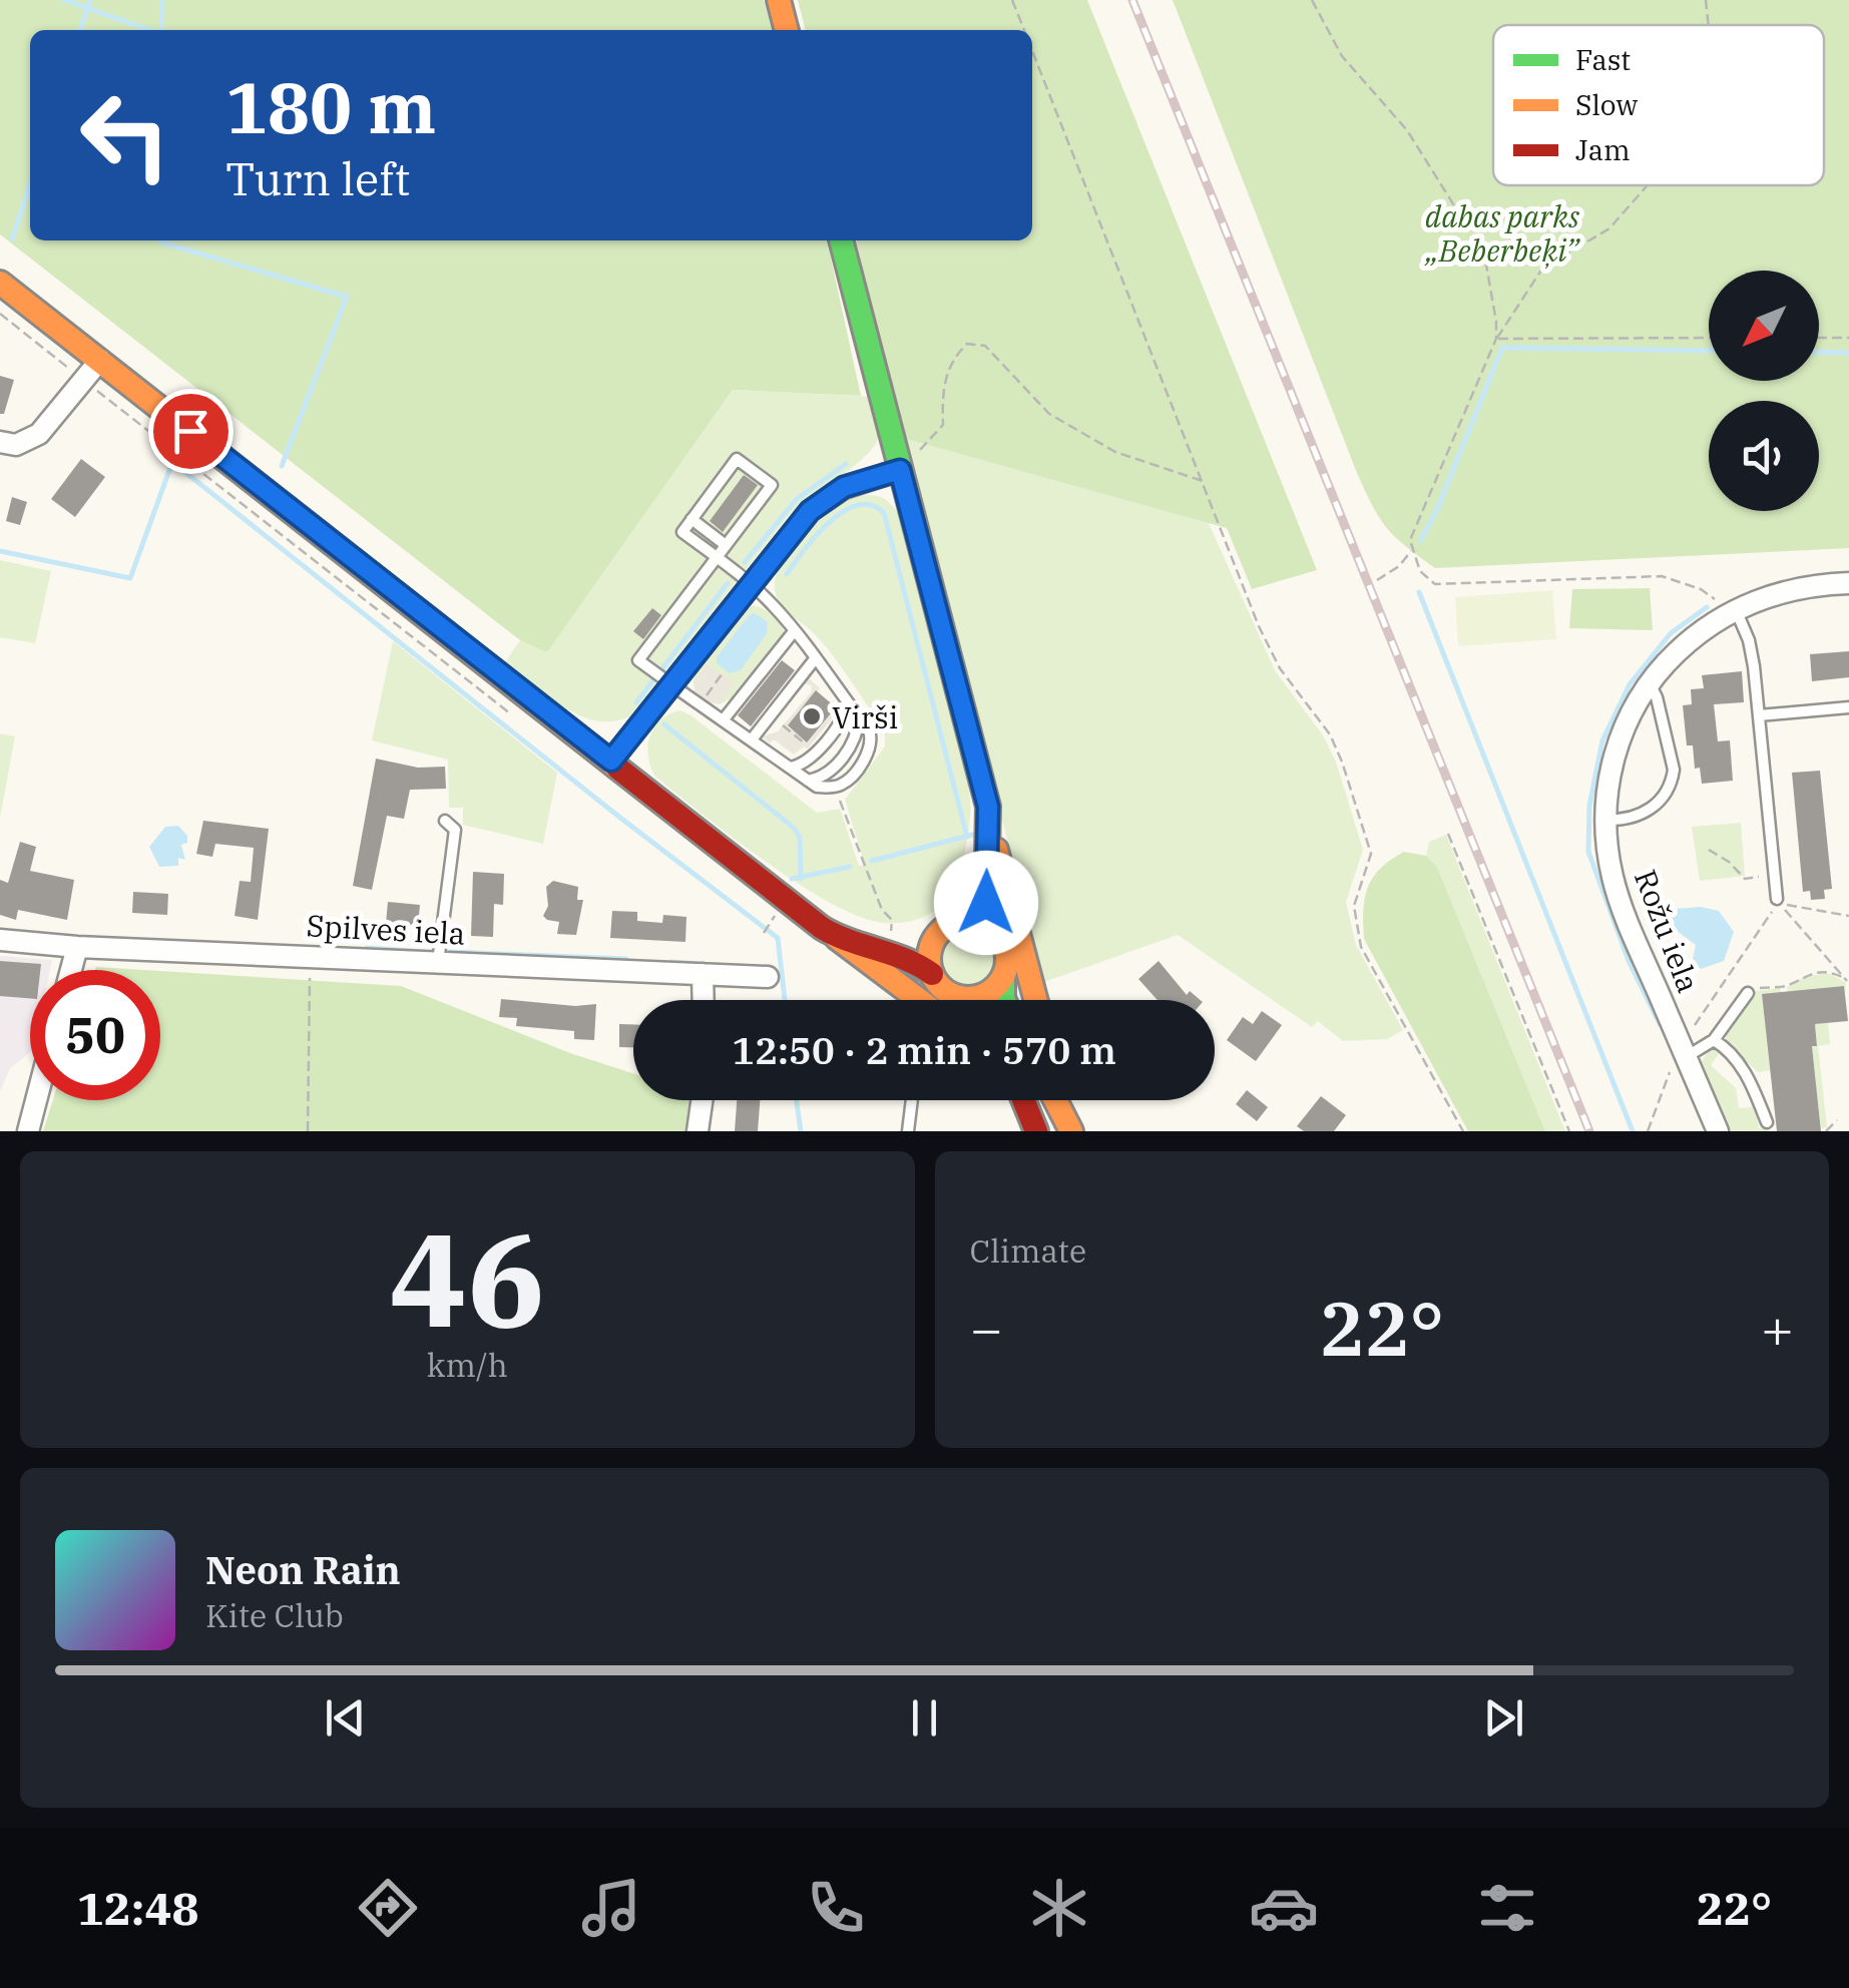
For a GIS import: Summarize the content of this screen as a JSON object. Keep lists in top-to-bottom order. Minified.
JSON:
{"streets":{"street":["Spilves iela","Rožu iela"]},"parks":["dabas parks „Beberbeķi”"],"places":["Virši"],"legend":["Fast","Slow","Jam"],"north":"bottom left","page":{"turn":["180 m","Turn left"],"limit":"50","trip":"12:50 · 2 min · 570 m","tile":[["46","km/h"],"Climate"],"heat":["−","22°","+"],"song":["Neon Rain","Kite Club"],"tabs":["12:48","22°"]}}
